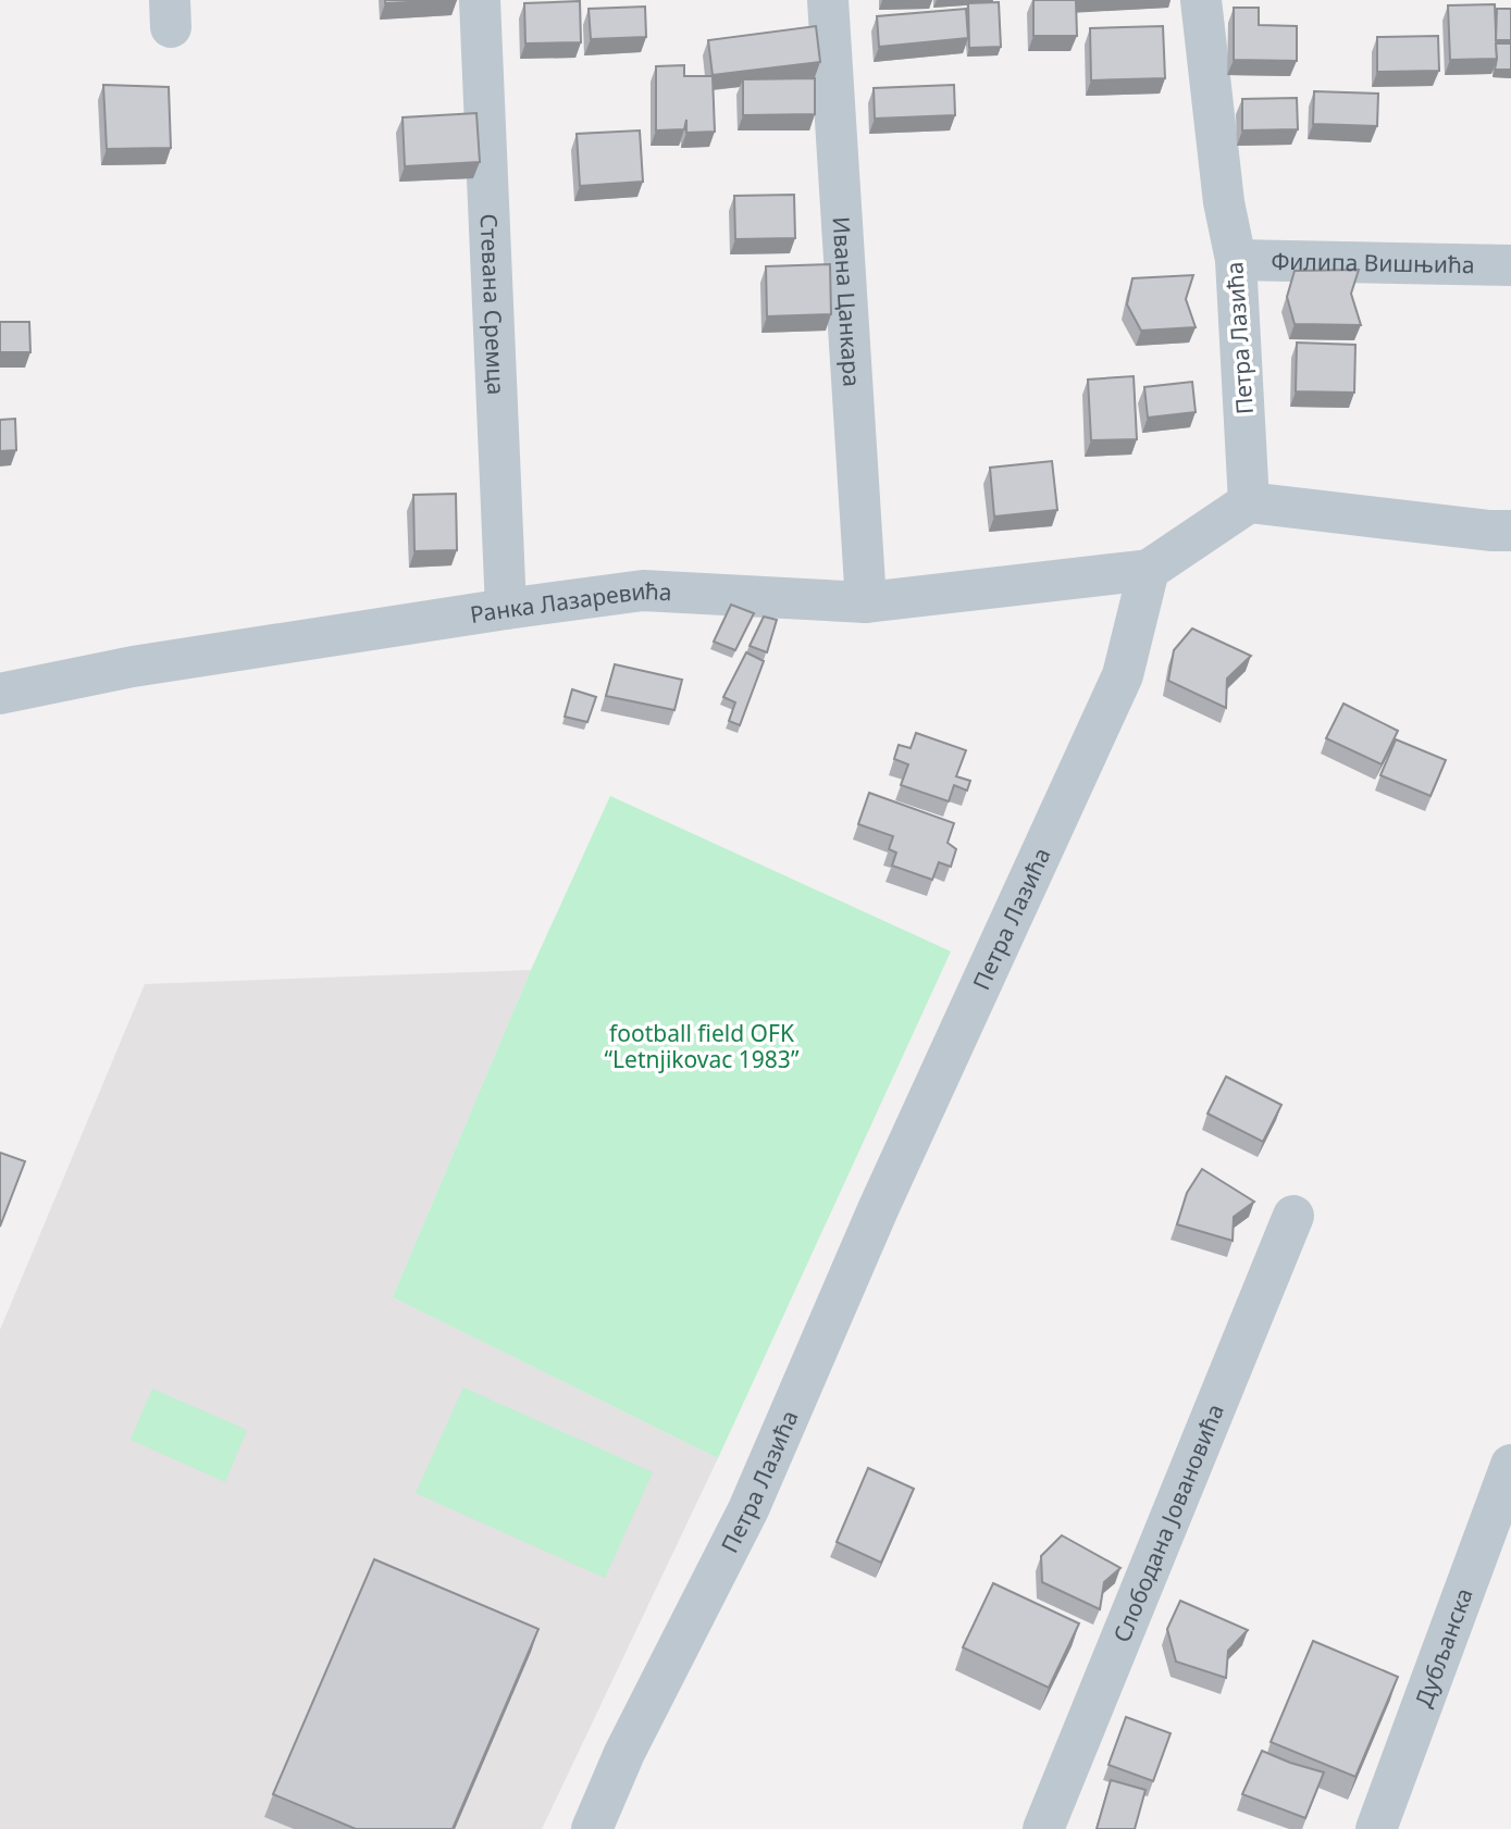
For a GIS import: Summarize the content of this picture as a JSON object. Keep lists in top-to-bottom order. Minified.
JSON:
{"streets":{"street":["Филипа Вишњића","Ивана Цанкара","Стевана Сремца","Петра Лазића","Ранка Лазаревића","Слободана Јовановића","Дубљанска"]},"crossings":[["Филипа Вишњића","Петра Лазића"],["Ивана Цанкара","Ранка Лазаревића"],["Стевана Сремца","Ранка Лазаревића"],["Петра Лазића","Ранка Лазаревића"]],"parks":["football field OFK “Letnjikovac 1983”"]}
